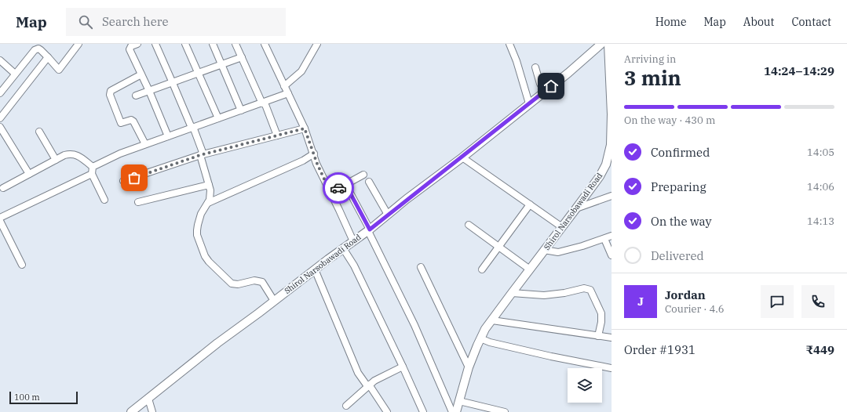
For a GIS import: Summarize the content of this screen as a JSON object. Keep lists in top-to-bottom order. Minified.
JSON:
{"streets":{"main road":["Shirol Narsobawadi Road"]},"scale_bar":"100 m","page":{"header":"Map","search":"Search here","nav":["Home","Map","About","Contact"],"heading":["3 min","Arriving in","14:24–14:29"],"panel":["Jordan","Courier · 4.6","Order #1931","₹449"],"bar":"On the way · 430 m","list":[["Confirmed","14:05"],["Preparing","14:06"],["On the way","14:13"],"Delivered"],"round":"J","scale":"100 m"}}
